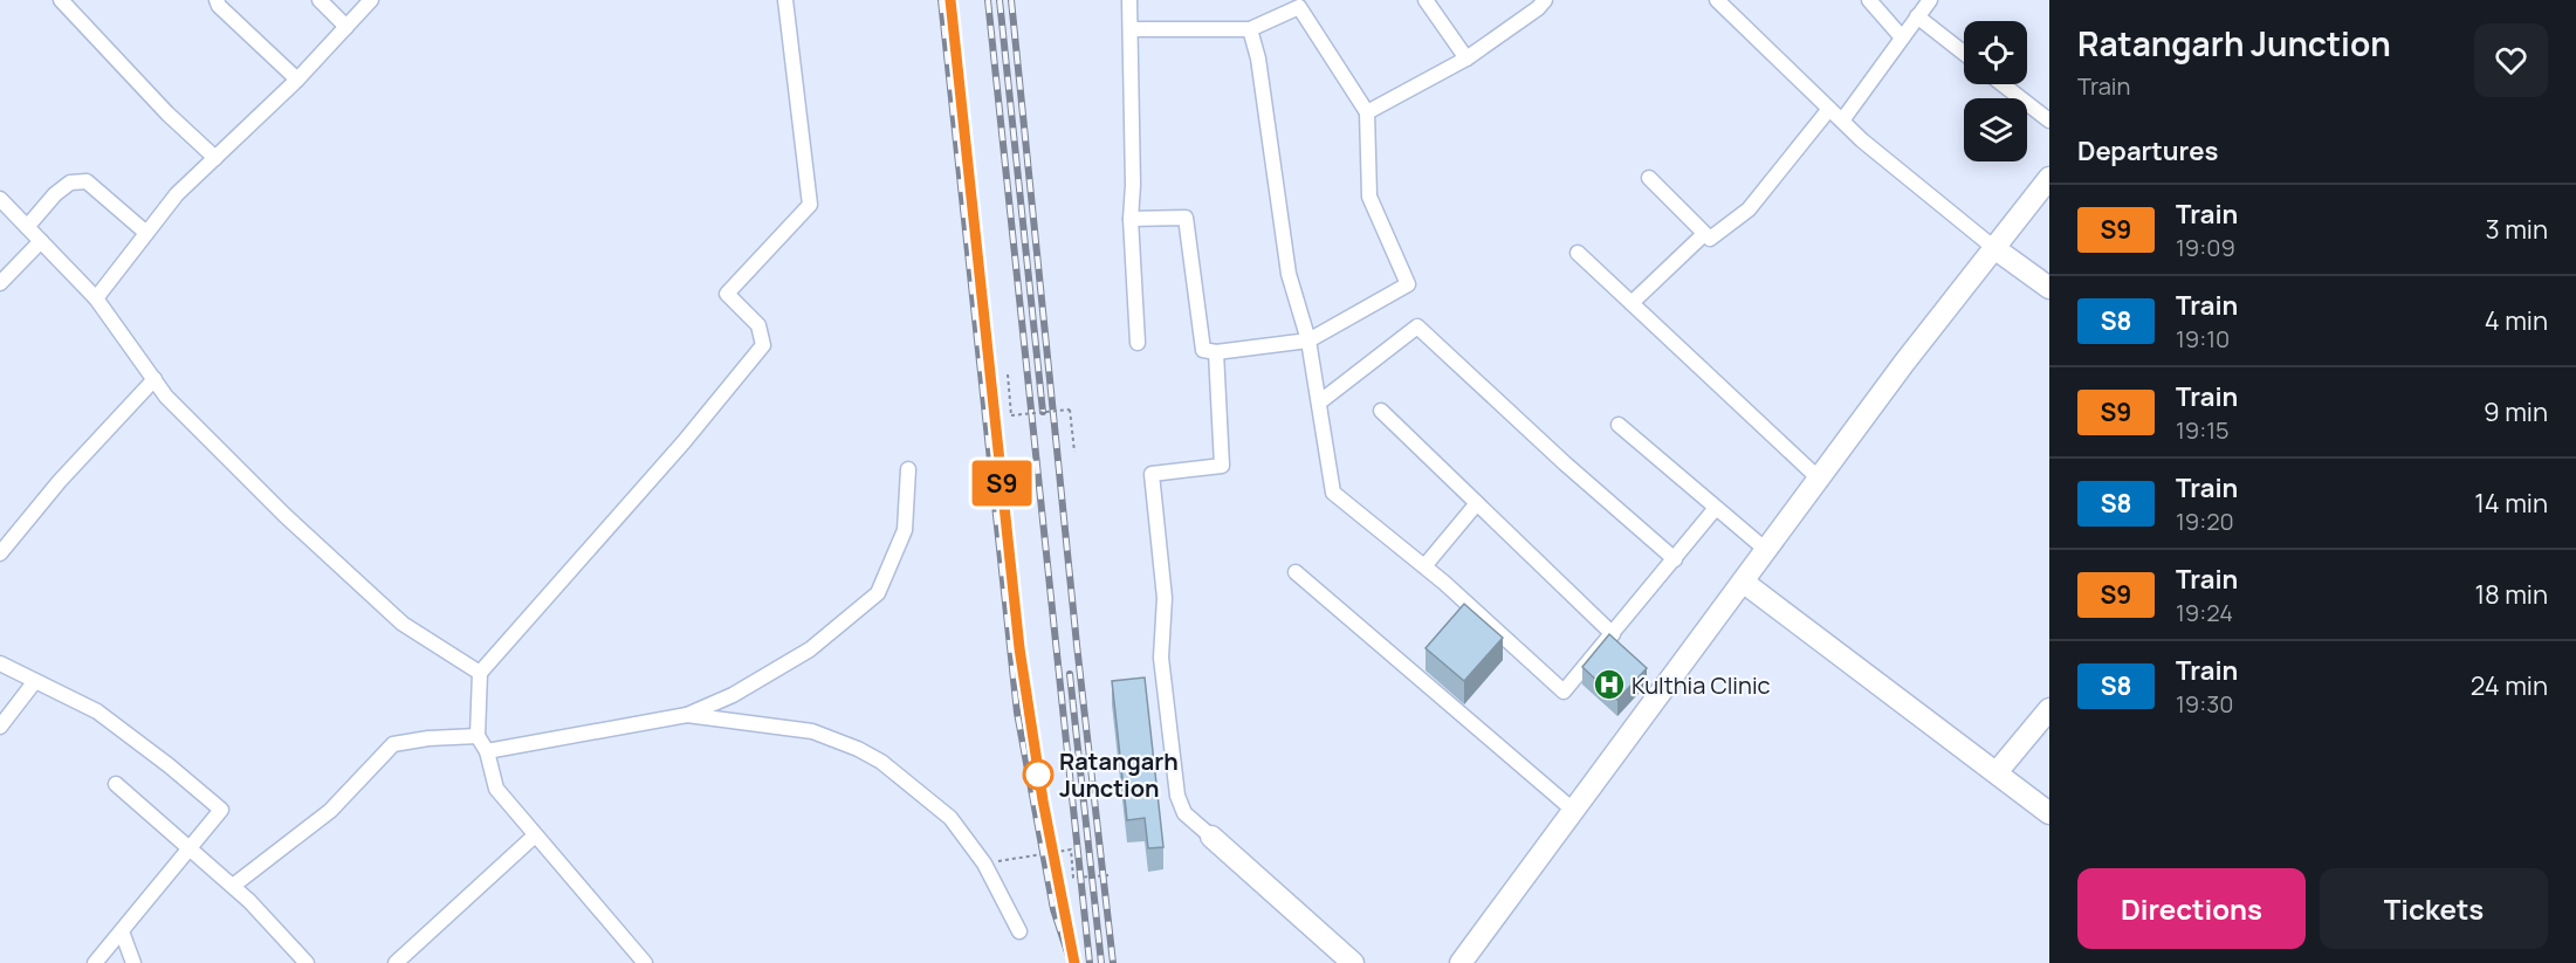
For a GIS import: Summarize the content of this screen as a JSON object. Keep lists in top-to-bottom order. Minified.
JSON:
{"places":{"hospital":["Kulthia Clinic"],"other":["Ratangarh Junction"]},"page":{"on_map":"S9","heading":[["Ratangarh Junction","Train"],"Departures"],"list":[{"mark":"S9","name":"Train","note":"19:09","value":"3 min"},{"mark":"S8","name":"Train","note":"19:10","value":"4 min"},{"mark":"S9","name":"Train","note":"19:15","value":"9 min"},{"mark":"S8","name":"Train","note":"19:20","value":"14 min"},{"mark":"S9","name":"Train","note":"19:24","value":"18 min"},{"mark":"S8","name":"Train","note":"19:30","value":"24 min"}],"buttons":["Directions","Tickets"]}}
